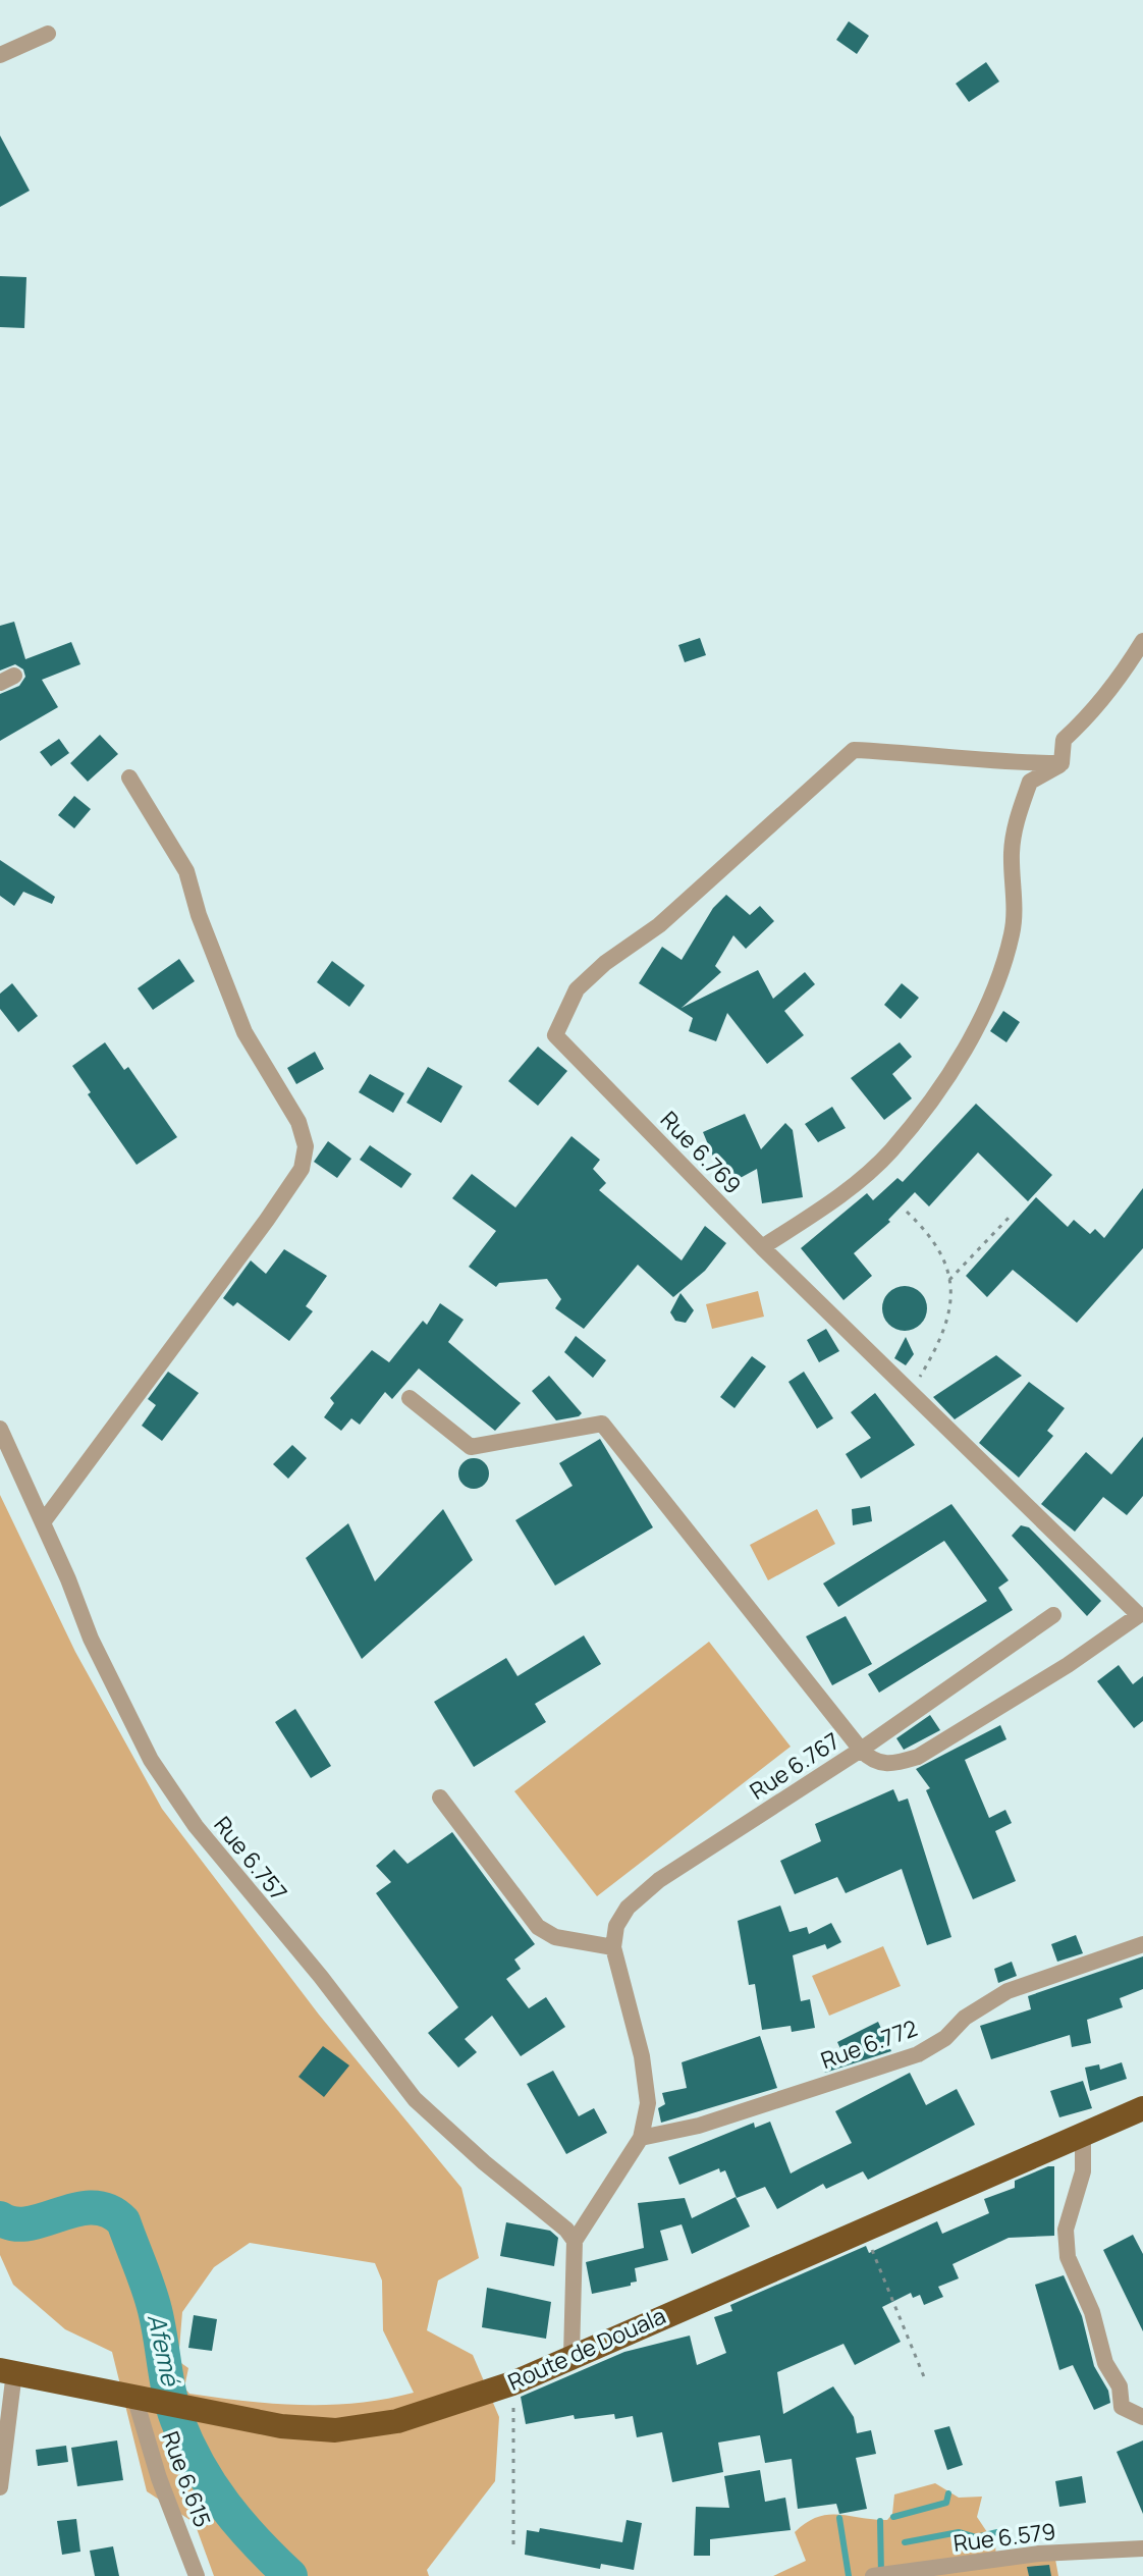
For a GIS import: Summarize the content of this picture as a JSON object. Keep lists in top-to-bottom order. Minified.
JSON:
{"streets":{"highway":["Route de Douala"],"street":["Rue 6.769","Rue 6.767","Rue 6.757","Rue 6.772","Rue 6.615","Rue 6.579"]},"crossings":[["Rue 6.769","Rue 6.767"],["Route de Douala","Rue 6.615"]],"water":["Afemé"]}
